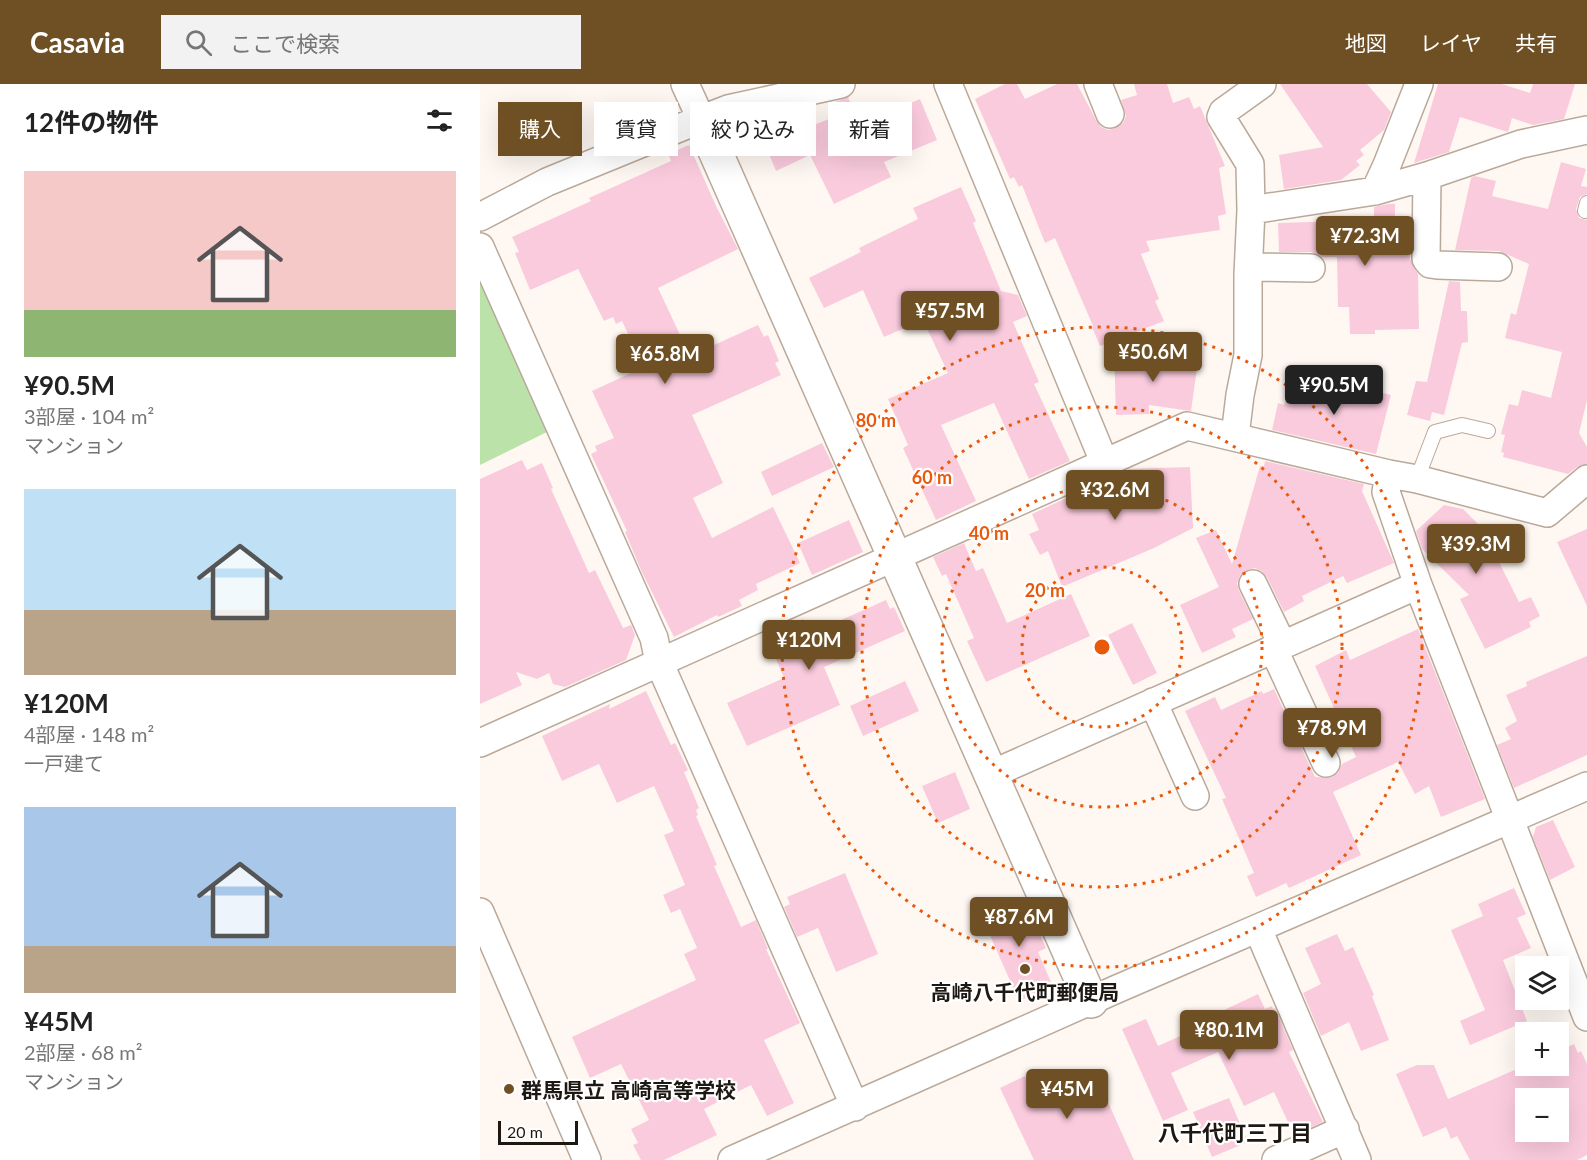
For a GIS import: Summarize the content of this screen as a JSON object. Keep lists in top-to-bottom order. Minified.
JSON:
{"districts":["八千代町三丁目"],"places":["高崎八千代町郵便局","群馬県立 高崎高等学校"],"scale_bar":"20 m","page":{"header":"Casavia","search":"ここで検索","nav":["地図","レイヤ","共有"],"heading":"12件の物件","chip":["購入","賃貸","絞り込み","新着"],"list":[{"name":"¥90.5M","note":"3部屋 · 104 m² · マンション"},{"name":"¥120M","note":"4部屋 · 148 m² · 一戸建て"},{"name":"¥45M","note":"2部屋 · 68 m² · マンション"}],"price":["¥72.3M","¥57.5M","¥50.6M","¥65.8M","¥90.5M","¥32.6M","¥39.3M","¥120M","¥78.9M","¥87.6M","¥80.1M","¥45M"],"map_buttons":["+","−"],"scale":"20 m"},"rings":["80 m","60 m","40 m","20 m"]}
